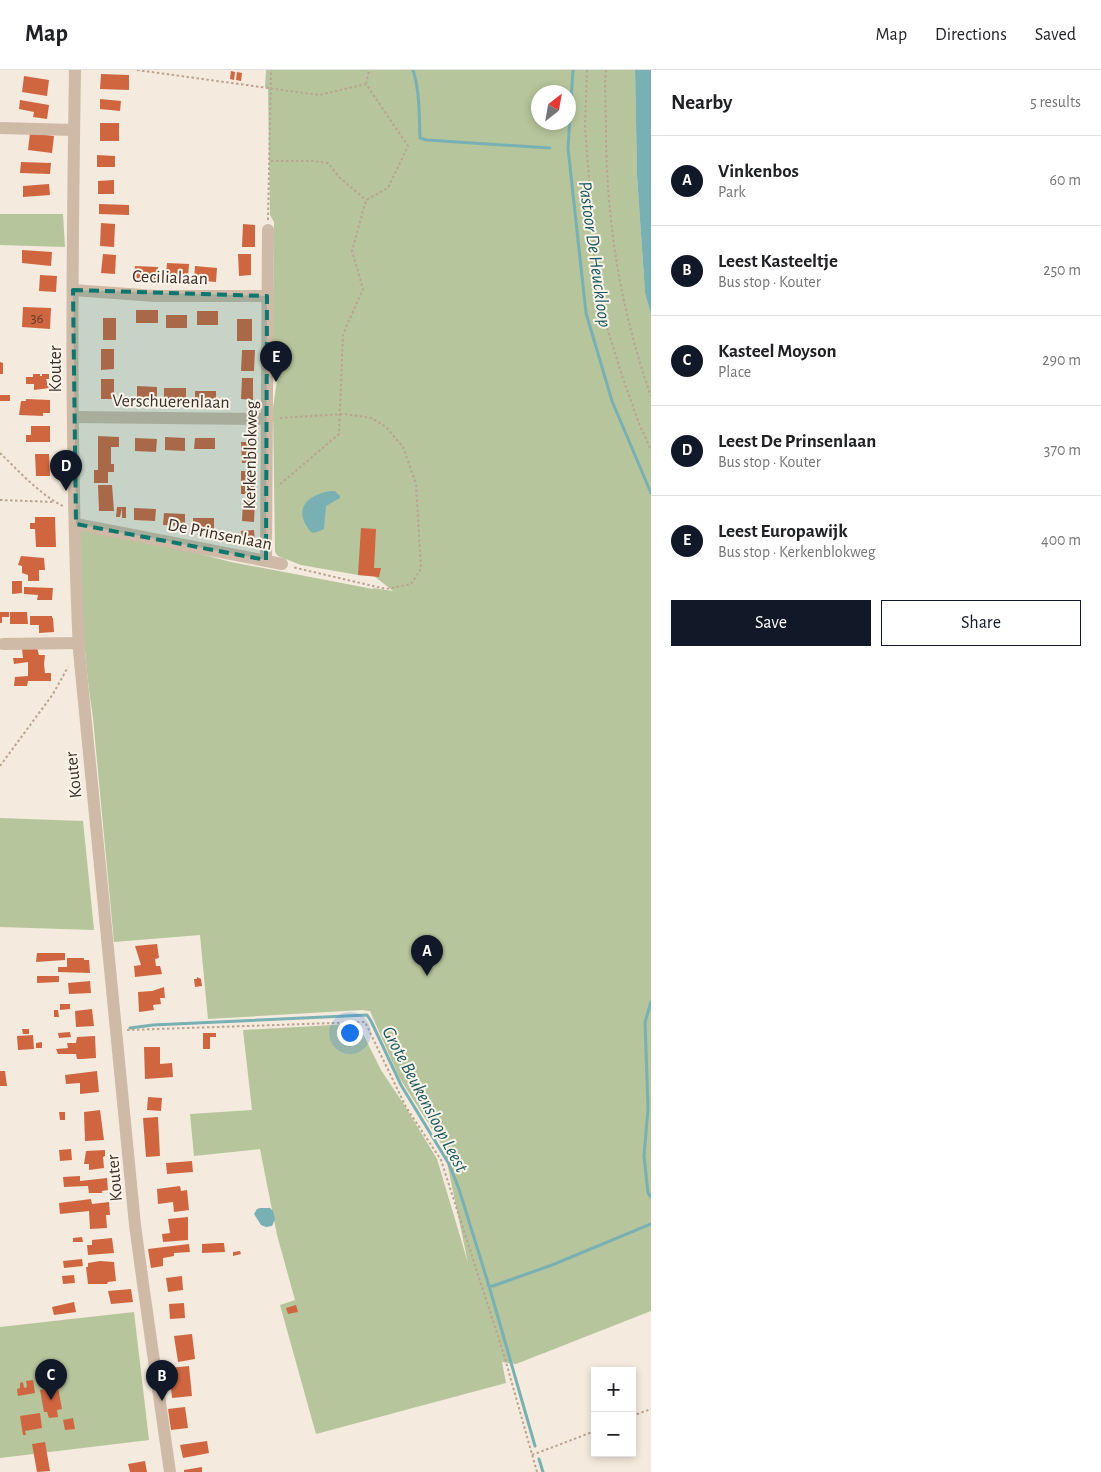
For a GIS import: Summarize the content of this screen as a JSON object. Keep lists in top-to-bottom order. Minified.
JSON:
{"streets":{"street":["Cecilialaan","Kouter","Verschuerenlaan","Kerkenblokweg","De Prinsenlaan"]},"crossings":[["Cecilialaan","Kouter"],["Cecilialaan","Kerkenblokweg"],["Kouter","Verschuerenlaan"],["Kouter","De Prinsenlaan"],["Verschuerenlaan","Kerkenblokweg"],["Verschuerenlaan","De Prinsenlaan"],["Kerkenblokweg","De Prinsenlaan"]],"water":["Pastoor De Heuckloop","Grote Beukensloop Leest"],"house_numbers":["36"],"north":"top right","page":{"header":"Map","nav":["Map","Directions","Saved"],"heading":["Nearby","5 results"],"list":[{"mark":"A","name":"Vinkenbos","note":"Park","value":"60 m"},{"mark":"B","name":"Leest Kasteeltje","note":"Bus stop · Kouter","value":"250 m"},{"mark":"C","name":"Kasteel Moyson","note":"Place","value":"290 m"},{"mark":"D","name":"Leest De Prinsenlaan","note":"Bus stop · Kouter","value":"370 m"},{"mark":"E","name":"Leest Europawijk","note":"Bus stop · Kerkenblokweg","value":"400 m"}],"pins":["E","D","A","C","B"],"buttons":["Save","Share"],"map_buttons":["+","−"]}}
